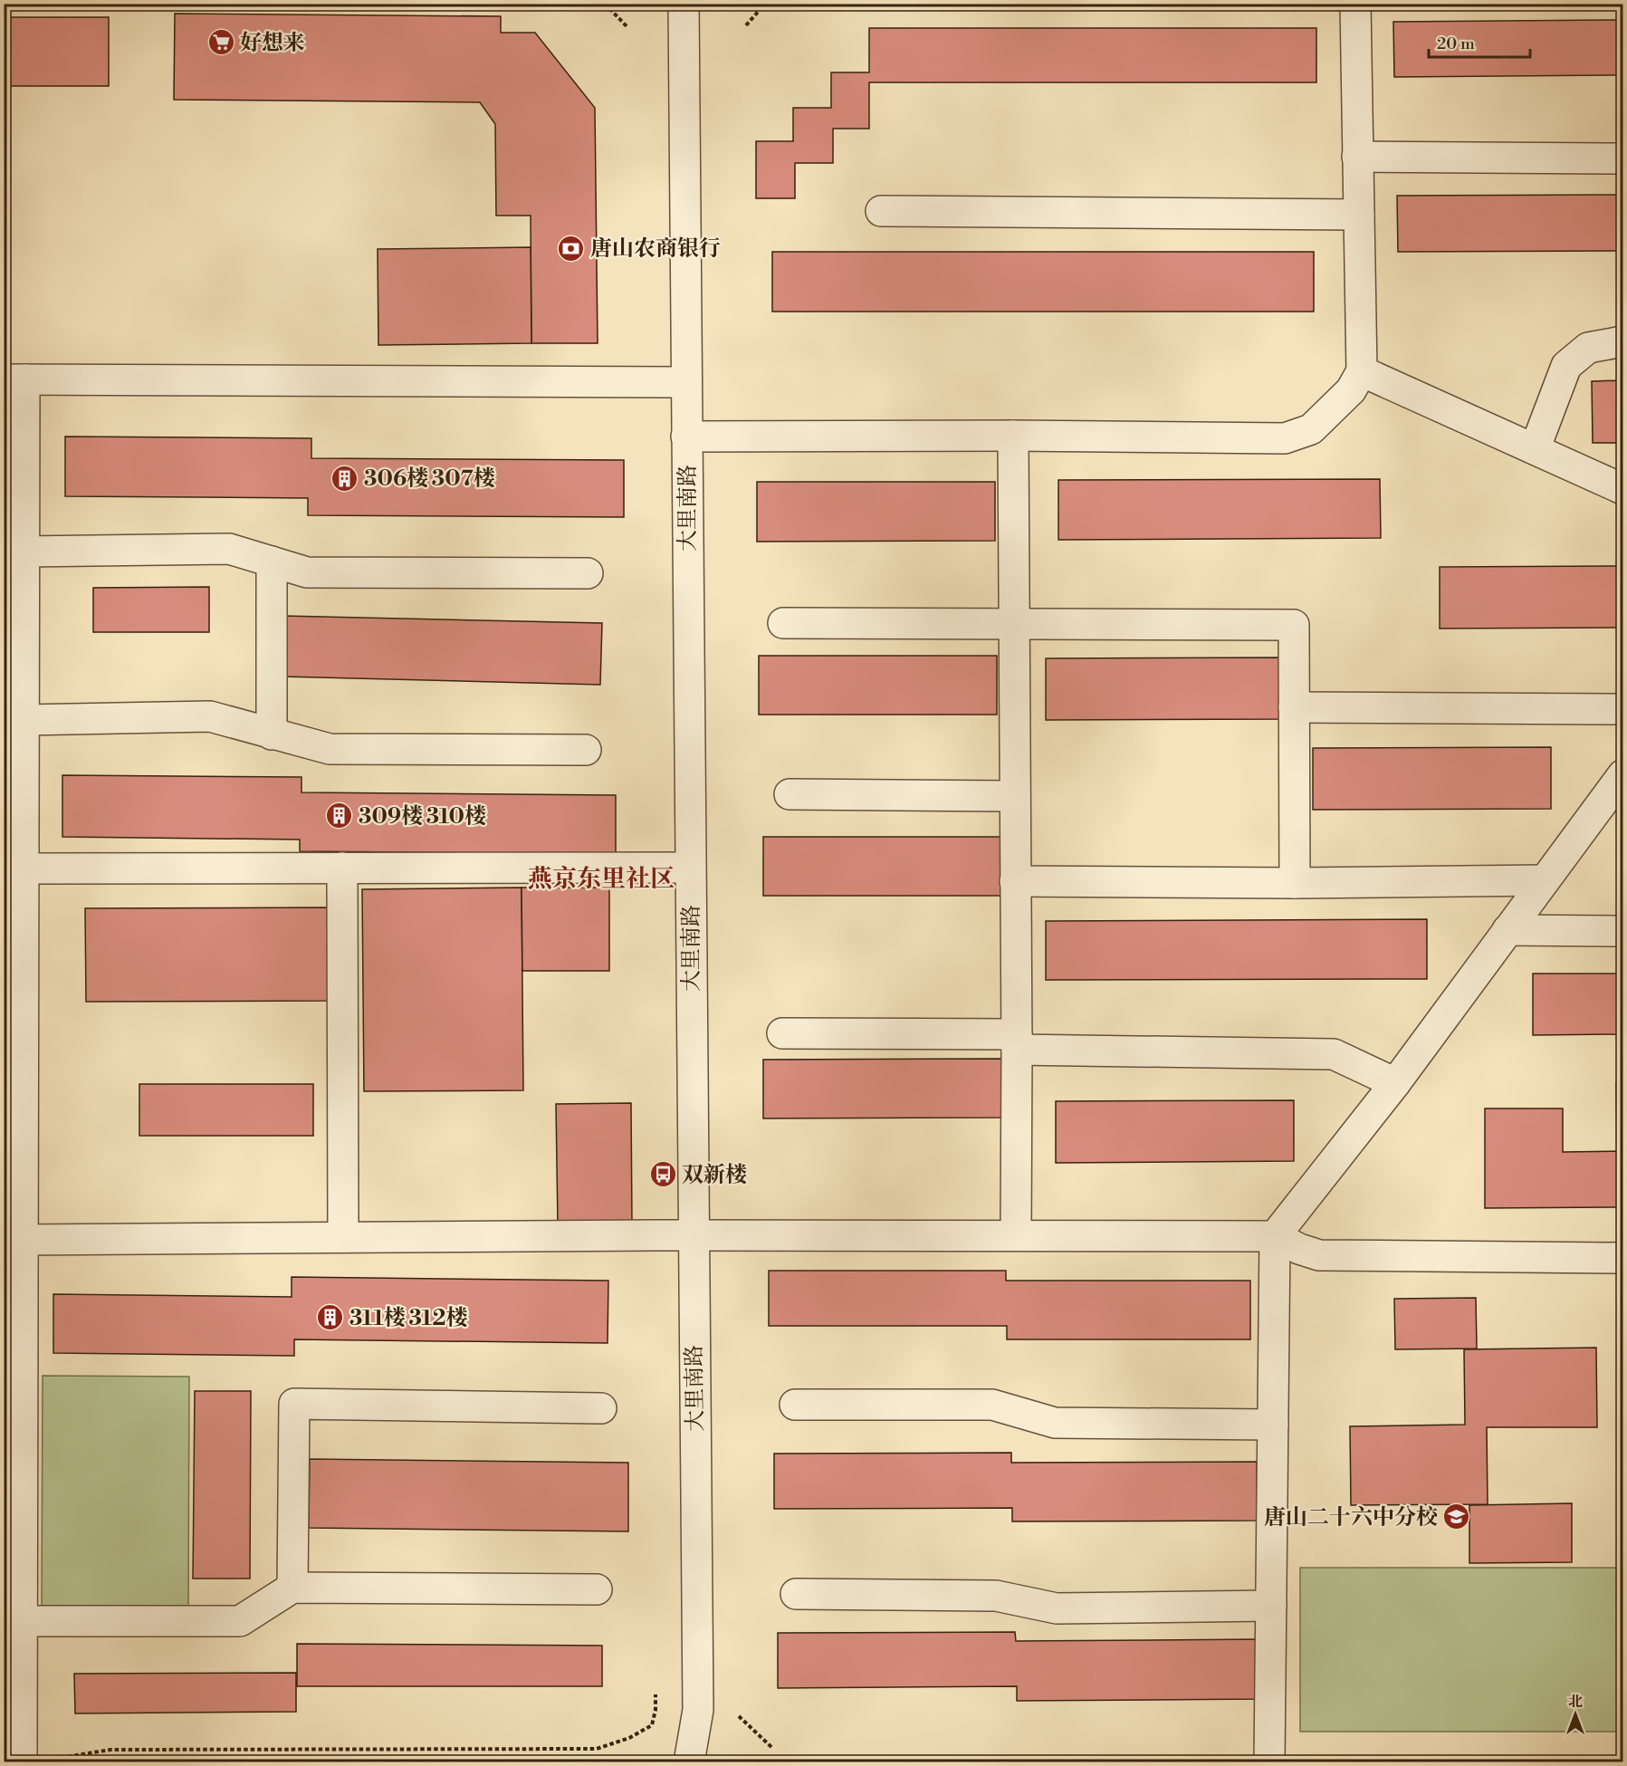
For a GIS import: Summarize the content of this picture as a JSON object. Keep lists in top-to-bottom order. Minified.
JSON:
{"streets":{"street":["大里南路"]},"districts":["燕京东里社区"],"places":{"supermarket":["好想来"],"bank":["唐山农商银行"],"building":["306楼 307楼","309楼 310楼","311楼 312楼"],"bus stop":["双新楼"],"school or university":["唐山二十六中分校"]},"scale_bar":"20 m","north":"top"}
